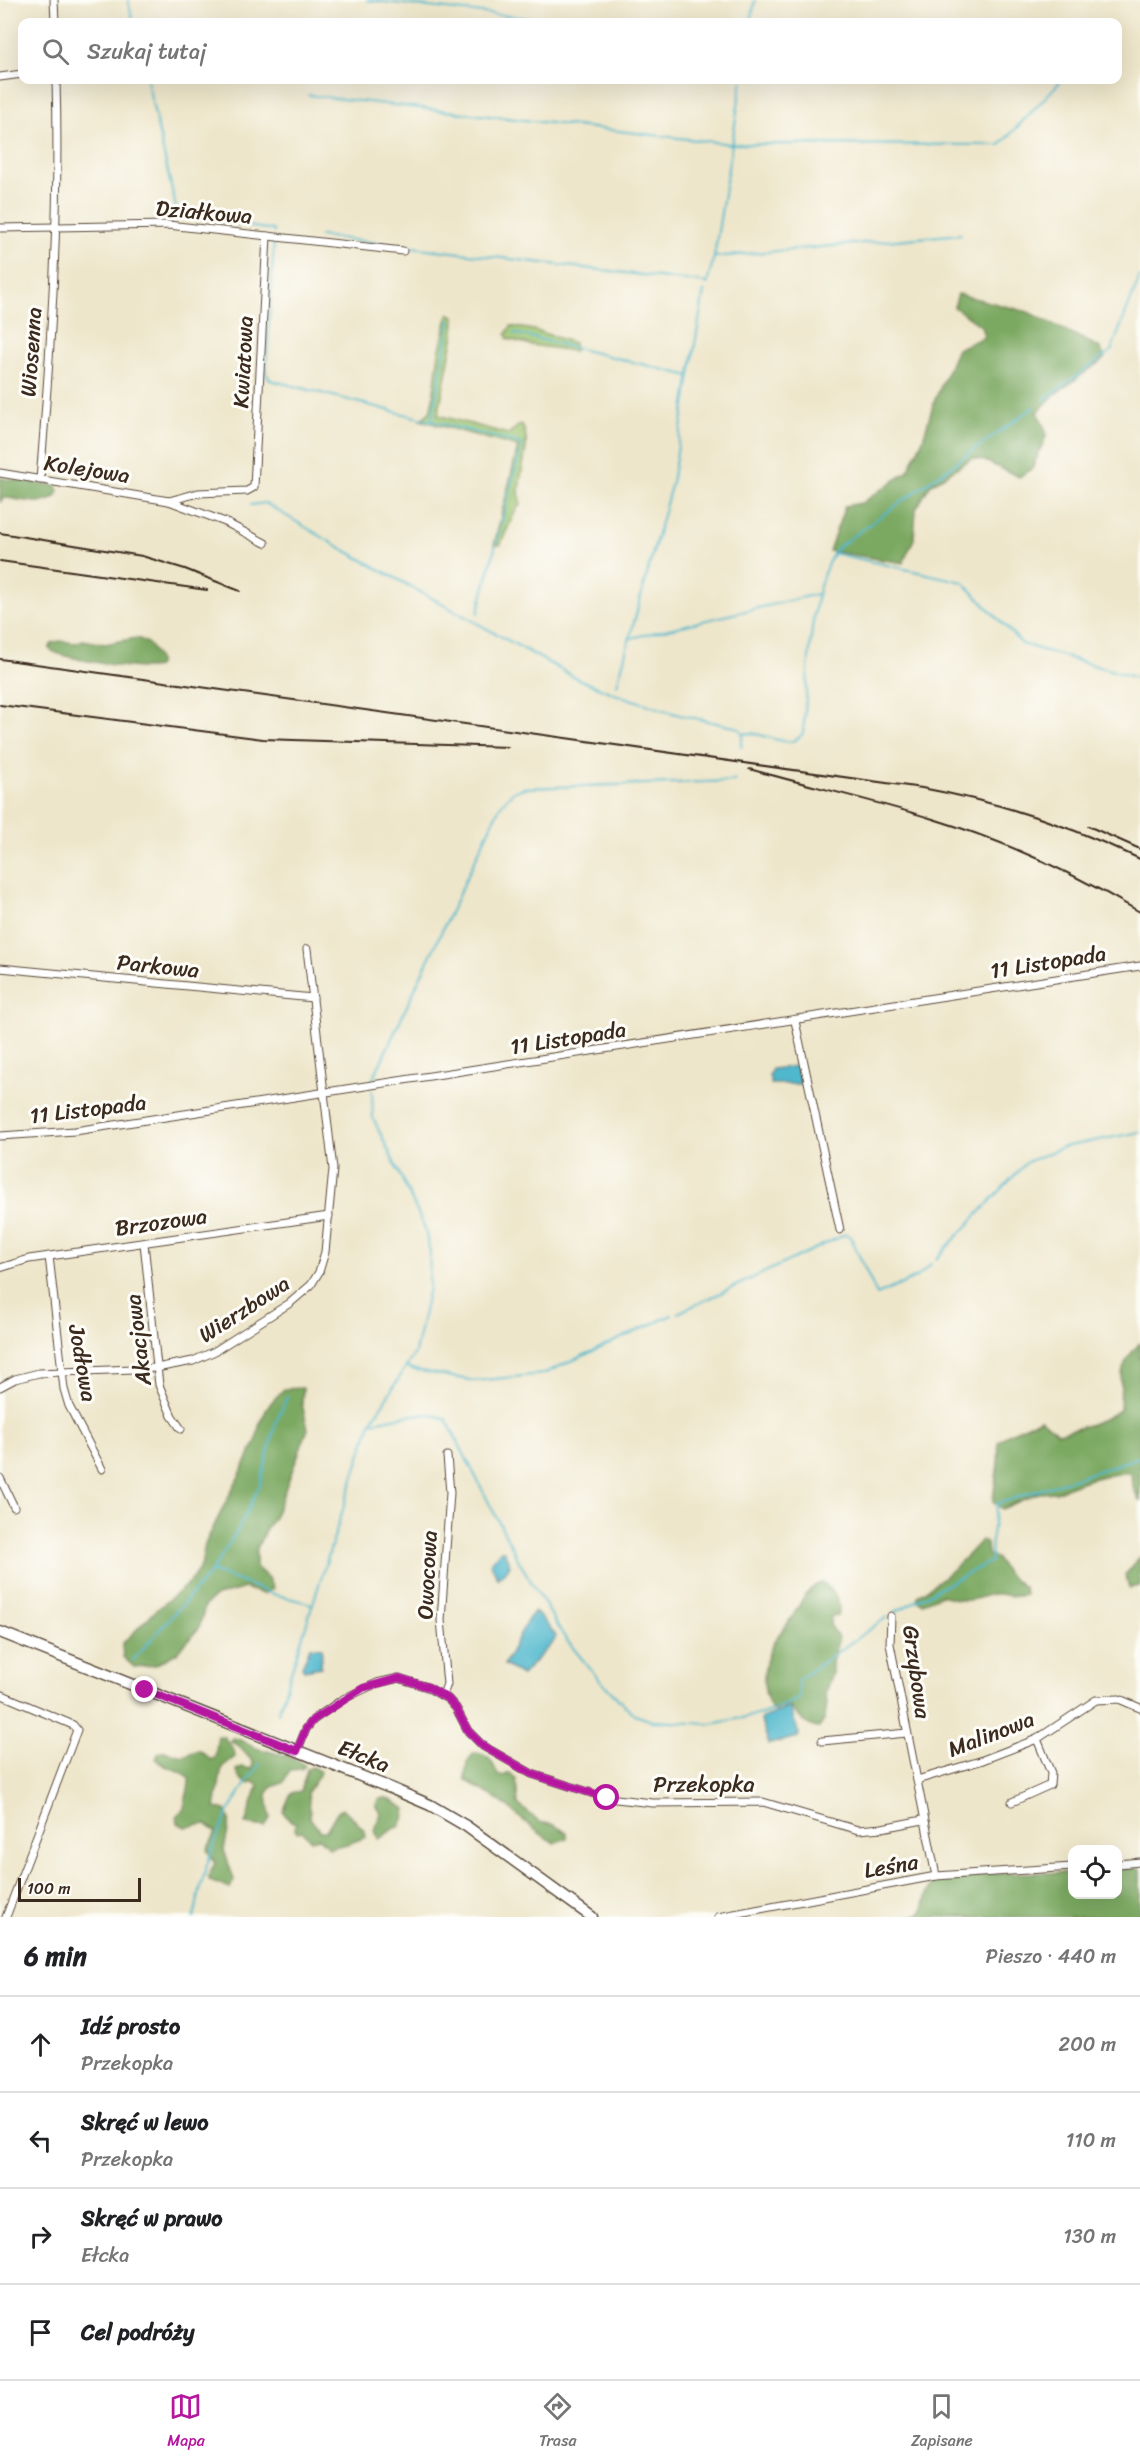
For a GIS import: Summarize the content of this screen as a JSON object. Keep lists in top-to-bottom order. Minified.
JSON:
{"streets":{"main road":["Ełcka"],"street":["Działkowa","Wiosenna","Kwiatowa","Kolejowa","11 Listopada","Parkowa","Brzozowa","Wierzbowa","Akacjowa","Jodłowa","Owocowa","Grzybowa","Malinowa","Przekopka","Leśna"]},"crossings":[["Działkowa","Wiosenna"],["Działkowa","Kwiatowa"],["Wiosenna","Kolejowa"],["Kwiatowa","Kolejowa"],["11 Listopada","Wierzbowa"],["Parkowa","Wierzbowa"],["Brzozowa","Wierzbowa"],["Brzozowa","Akacjowa"],["Brzozowa","Jodłowa"],["Wierzbowa","Akacjowa"],["Wierzbowa","Jodłowa"],["Owocowa","Przekopka"],["Grzybowa","Malinowa"],["Grzybowa","Przekopka"],["Grzybowa","Leśna"],["Ełcka","Przekopka"]],"scale_bar":"100 m","page":{"search":"Szukaj tutaj","scale":"100 m","heading":["6 min","Pieszo · 440 m"],"list":[["Idź prosto","Przekopka","200 m"],["Skręć w lewo","Przekopka","110 m"],["Skręć w prawo","Ełcka","130 m"],"Cel podróży"],"nav":["Mapa","Trasa","Zapisane"]}}
